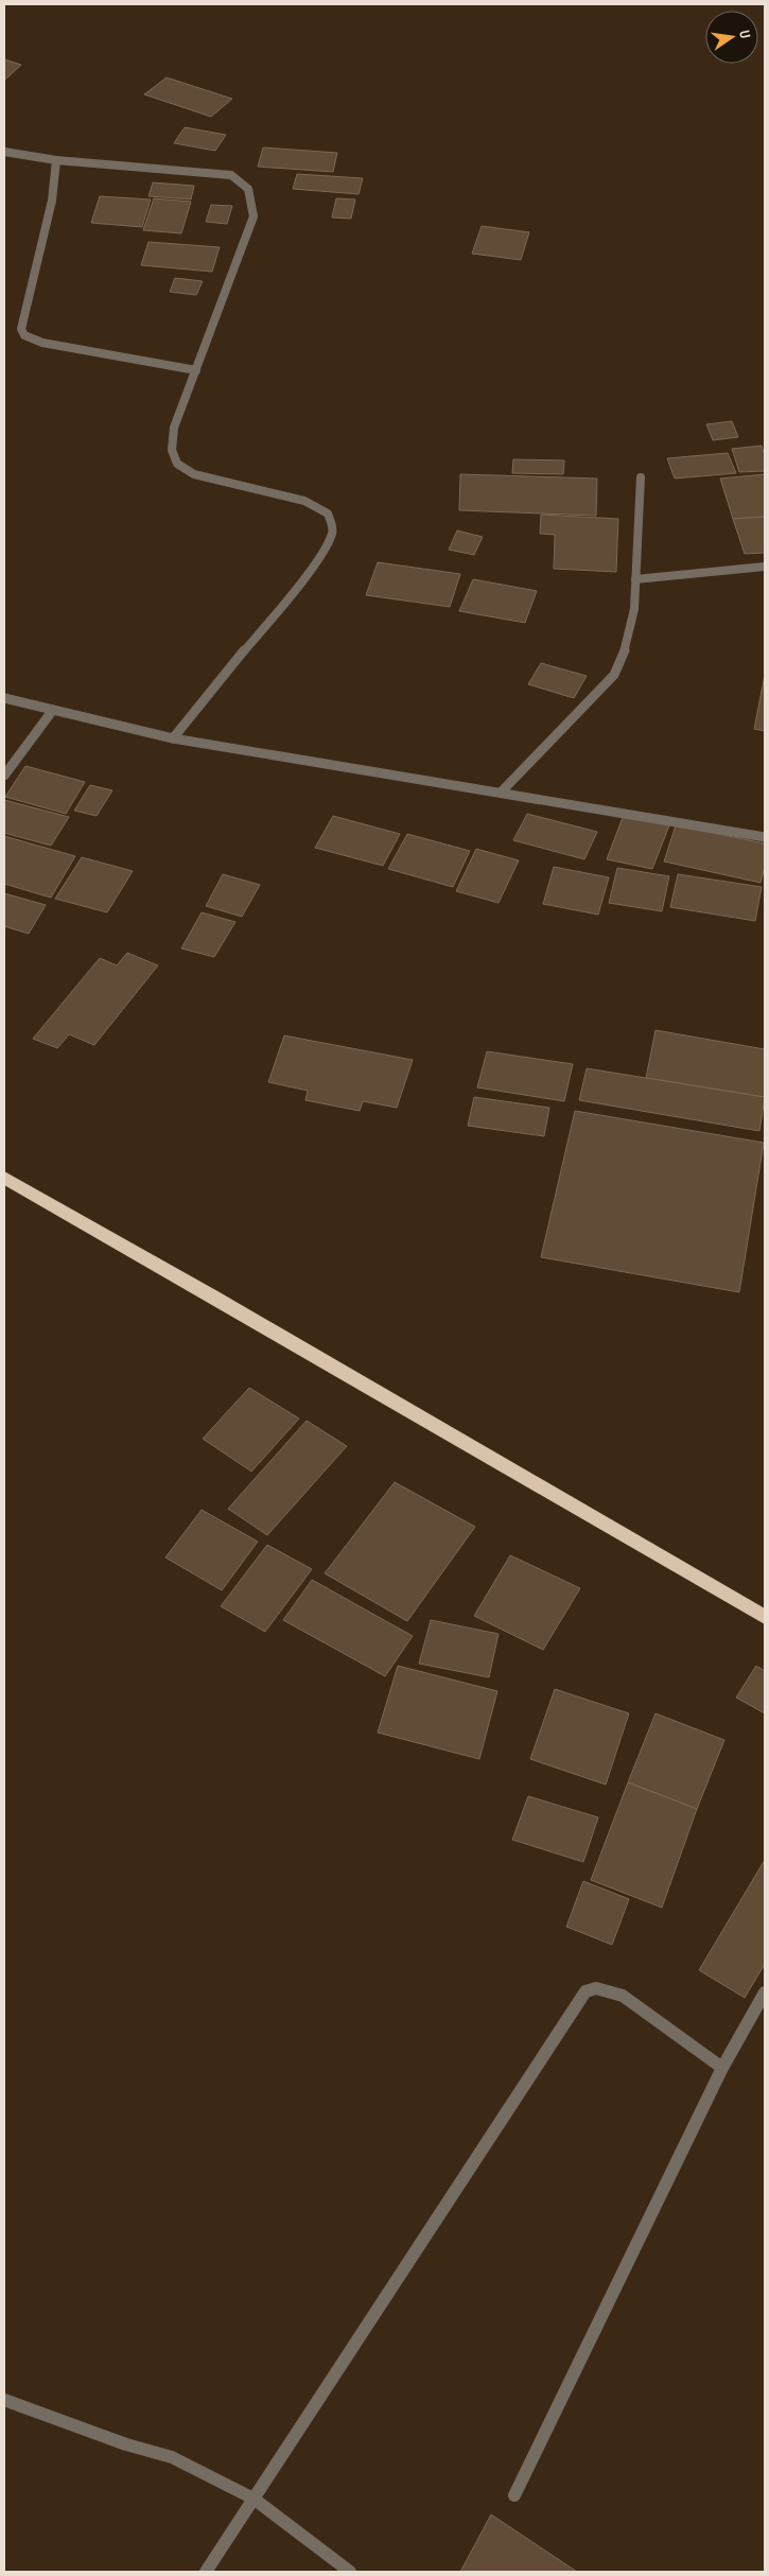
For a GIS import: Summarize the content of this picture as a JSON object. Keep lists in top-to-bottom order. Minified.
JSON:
{"north":"right"}
